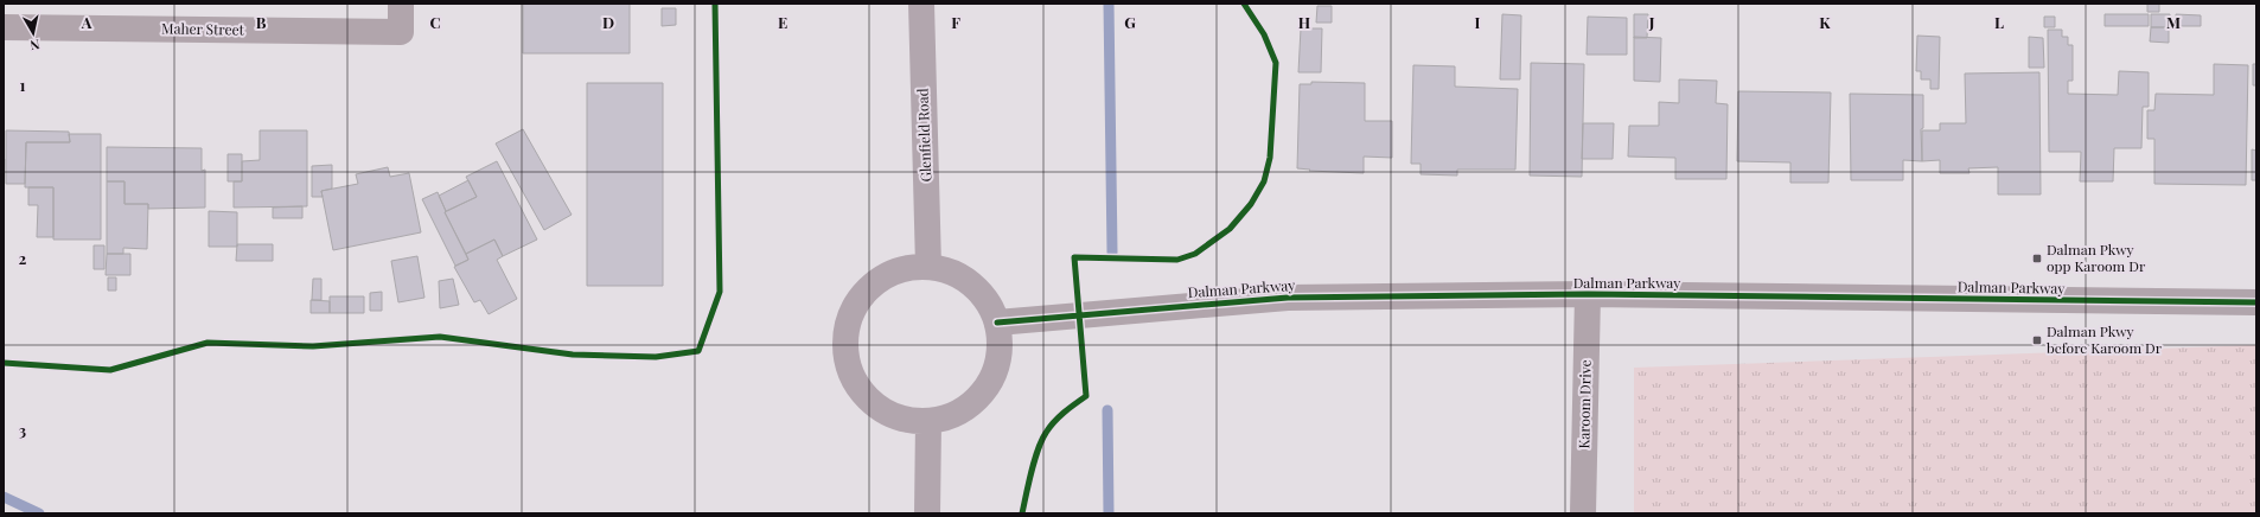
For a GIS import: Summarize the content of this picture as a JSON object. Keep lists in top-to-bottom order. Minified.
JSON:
{"streets":{"main road":["Glenfield Road"],"street":["Maher Street","Dalman Parkway","Karoom Drive"]},"crossings":[["Glenfield Road","Dalman Parkway"],["Dalman Parkway","Karoom Drive"]],"places":{"transit":["Dalman Pkwy opp Karoom Dr","Dalman Pkwy before Karoom Dr"]},"north":"bottom","grid":{"columns":["A","B","C","D","E","F","G","H","I","J","K","L","M"],"rows":["1","2","3"]}}
